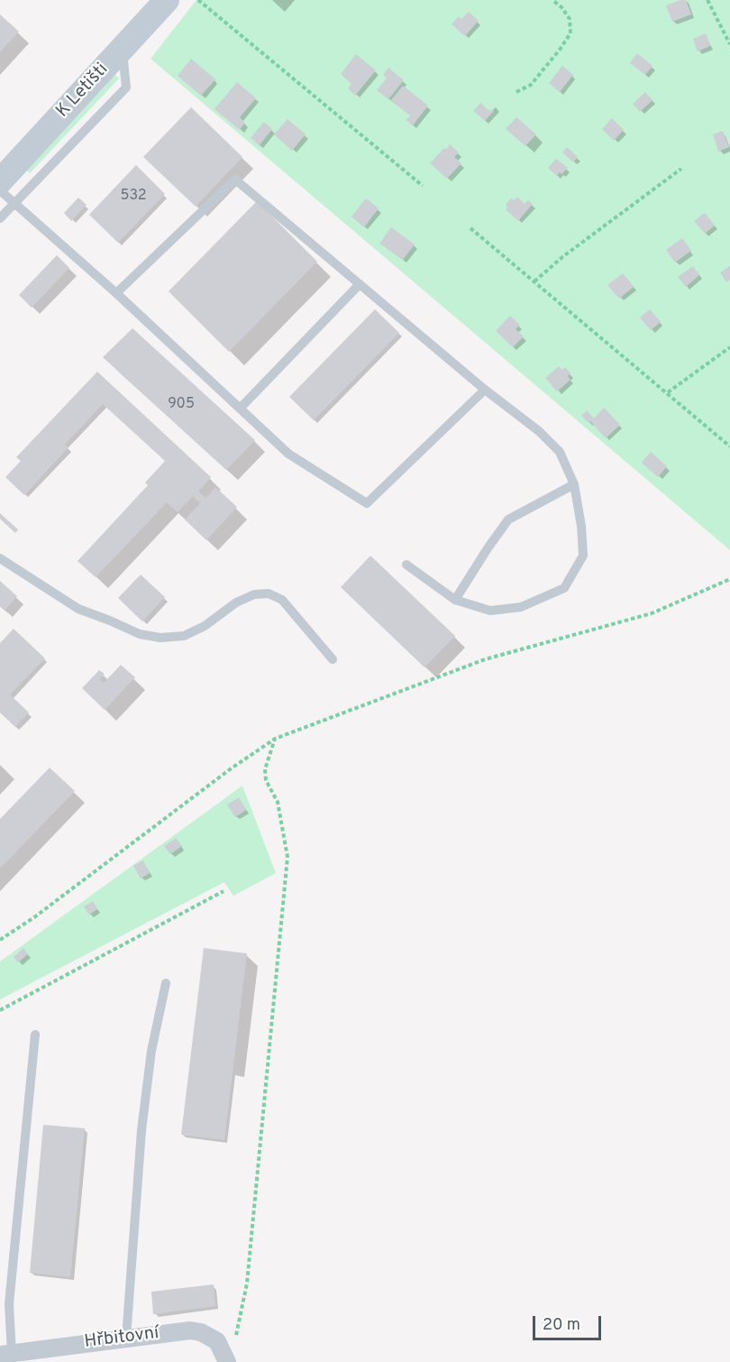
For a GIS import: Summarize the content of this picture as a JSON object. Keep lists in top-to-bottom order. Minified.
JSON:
{"streets":{"main road":["K Letišti"],"street":["Hřbitovní"]},"house_numbers":["532","905"],"scale_bar":"20 m"}
